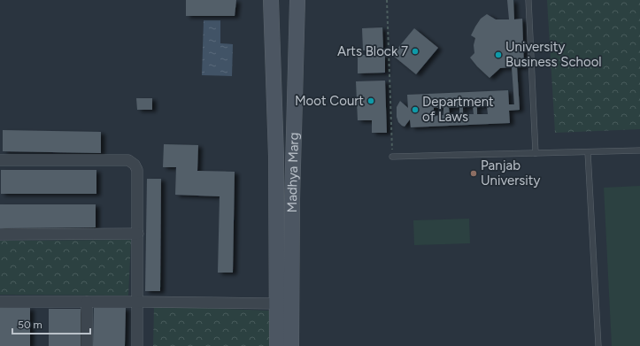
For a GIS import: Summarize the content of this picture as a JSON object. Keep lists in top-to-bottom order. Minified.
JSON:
{"streets":{"main road":["Madhya Marg"]},"places":["Arts Block 7","University Business School","Moot Court","Department of Laws","Panjab University"],"scale_bar":"50 m"}
